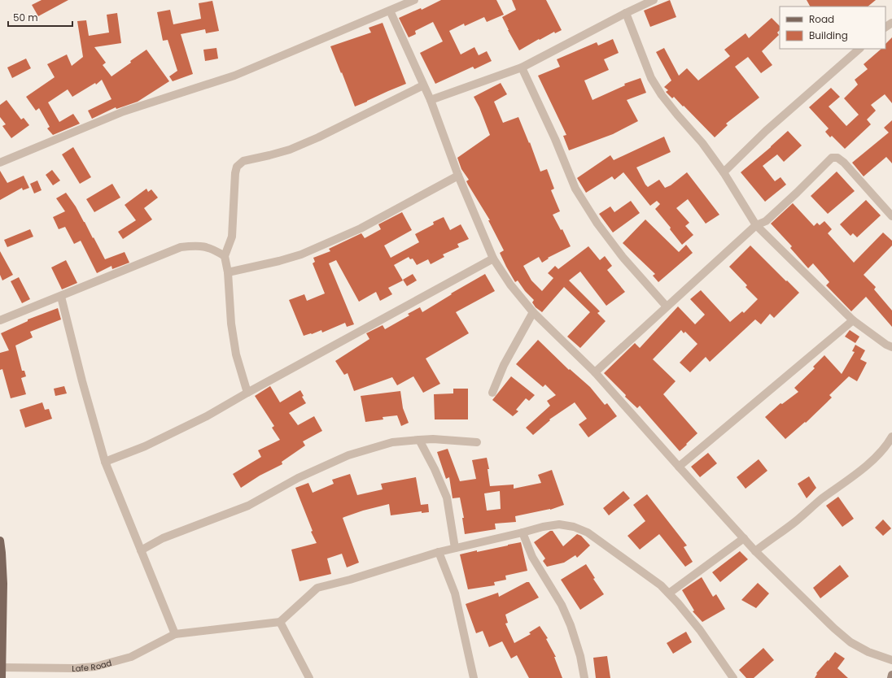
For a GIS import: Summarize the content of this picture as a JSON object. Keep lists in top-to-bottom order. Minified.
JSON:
{"streets":{"street":["Lafe Road"]},"legend":["Road","Building"],"scale_bar":"50 m"}
